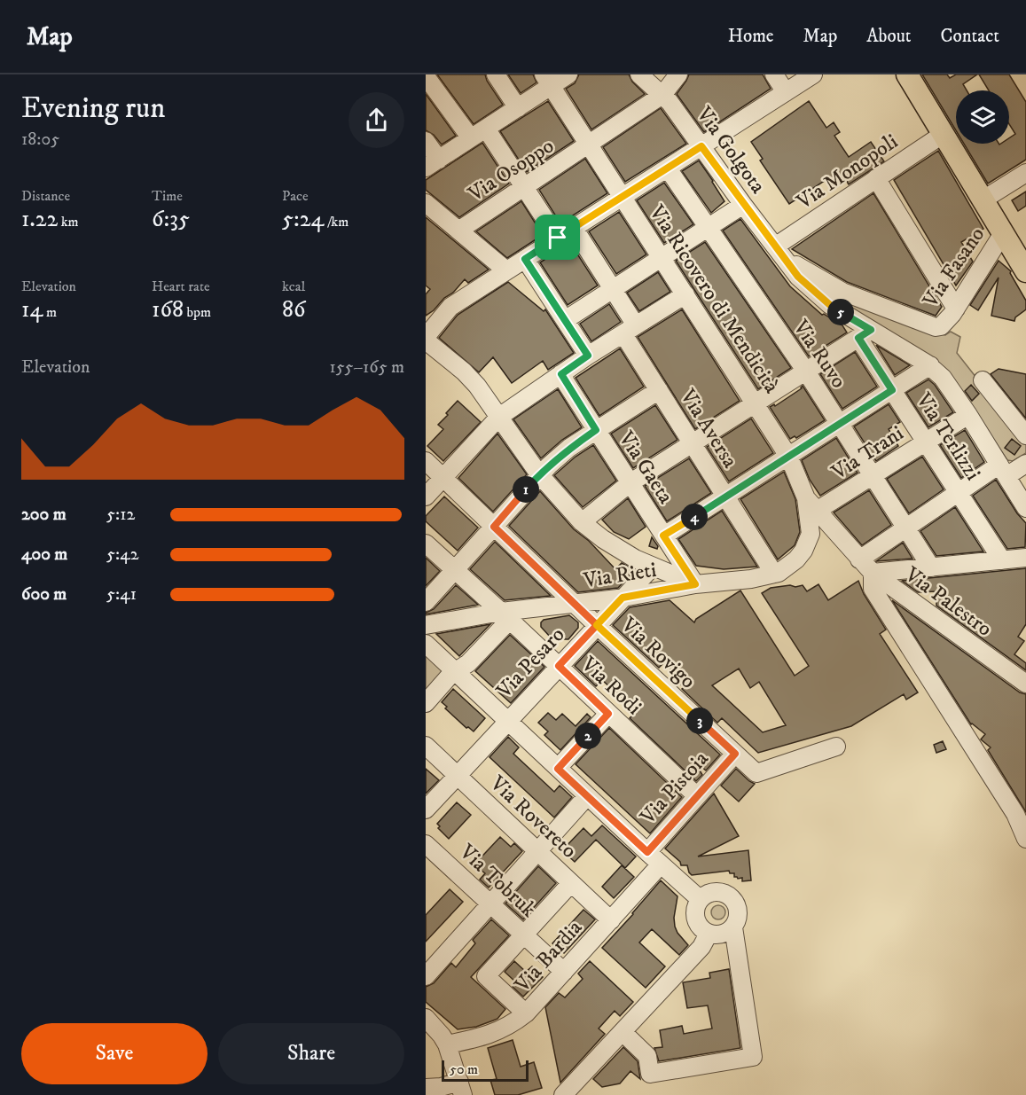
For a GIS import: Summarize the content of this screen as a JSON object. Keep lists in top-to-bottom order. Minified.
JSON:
{"streets":{"street":["Via Golgota","Via Osoppo","Via Monopoli","Via Fasano","Via Ricovero di Mendicità","Via Ruvo","Via Aversa","Via Terlizzi","Via Trani","Via Gaeta","Via Rieti","Via Palestro","Via Rovigo","Via Pesaro","Via Rodi","Via Pistoia","Via Rovereto","Via Tobruk","Via Bardia"]},"crossings":[["Via Golgota","Via Osoppo"],["Via Golgota","Via Monopoli"],["Via Golgota","Via Fasano"],["Via Golgota","Via Terlizzi"],["Via Golgota","Via Trani"],["Via Osoppo","Via Ricovero di Mendicità"],["Via Ricovero di Mendicità","Via Trani"],["Via Ricovero di Mendicità","Via Palestro"],["Via Ruvo","Via Trani"],["Via Aversa","Via Rieti"],["Via Terlizzi","Via Trani"],["Via Gaeta","Via Rieti"],["Via Rieti","Via Rovigo"],["Via Rieti","Via Pesaro"],["Via Rieti","Via Rodi"],["Via Rovigo","Via Pesaro"],["Via Rovigo","Via Pistoia"],["Via Pesaro","Via Rodi"],["Via Pesaro","Via Rovereto"],["Via Rodi","Via Pistoia"],["Via Rovereto","Via Bardia"],["Via Tobruk","Via Bardia"]],"scale_bar":"50 m","page":{"header":"Map","nav":["Home","Map","About","Contact"],"heading":["Evening run","18:05"],"stats":[["Distance","1.22 km"],["Time","6:35"],["Pace","5:24 /km"],["Elevation","14 m"],["Heart rate","168 bpm"],["kcal","86"]],"pins":["5","1","4","3","2"],"chart":["Elevation","155–165 m"],"list":[{"name":"200 m","note":"5:12"},{"name":"400 m","note":"5:42"},{"name":"600 m","note":"5:41"}],"buttons":["Save","Share"],"scale":"50 m"}}
